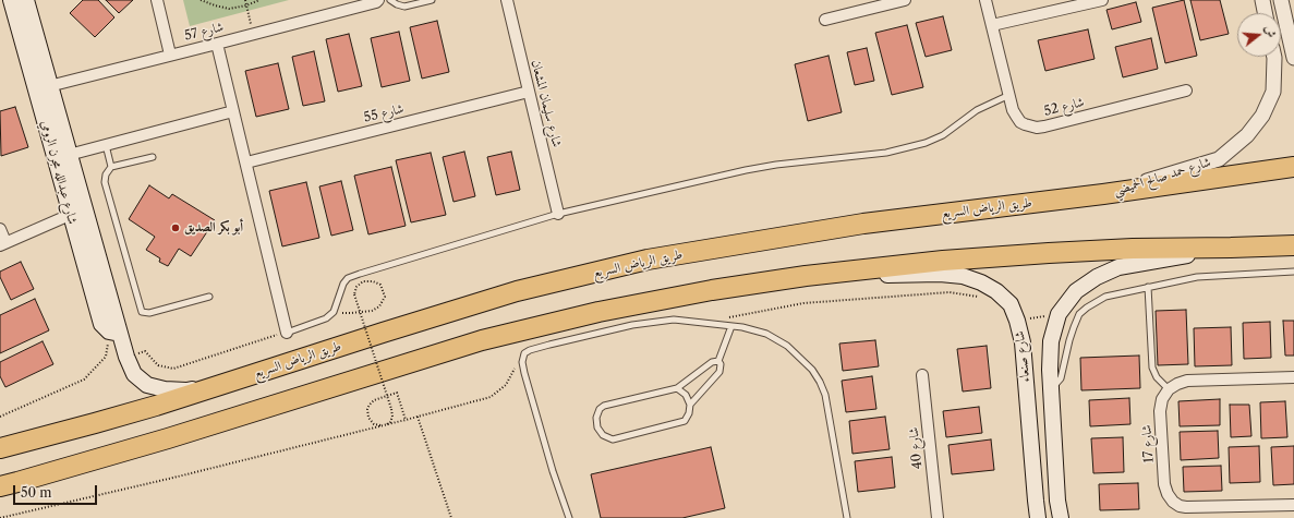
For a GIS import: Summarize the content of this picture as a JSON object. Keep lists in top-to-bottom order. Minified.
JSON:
{"streets":{"highway":["طريق الرياض السريع"],"main road":["شارع عبدالله مجرن الرومي","شارع صنعاء"],"street":["شارع 57","شارع سليمان المشعان","شارع 52","شارع 55","شارع حمد صالح الحميضي","شارع 17","شارع 40"]},"crossings":[["شارع 57","شارع عبدالله مجرن الرومي"],["شارع سليمان المشعان","شارع 55"],["شارع عبدالله مجرن الرومي","طريق الرياض السريع"],["شارع حمد صالح الحميضي","طريق الرياض السريع"]],"places":["أبو بكر الصديق"],"scale_bar":"50 m","north":"right"}
